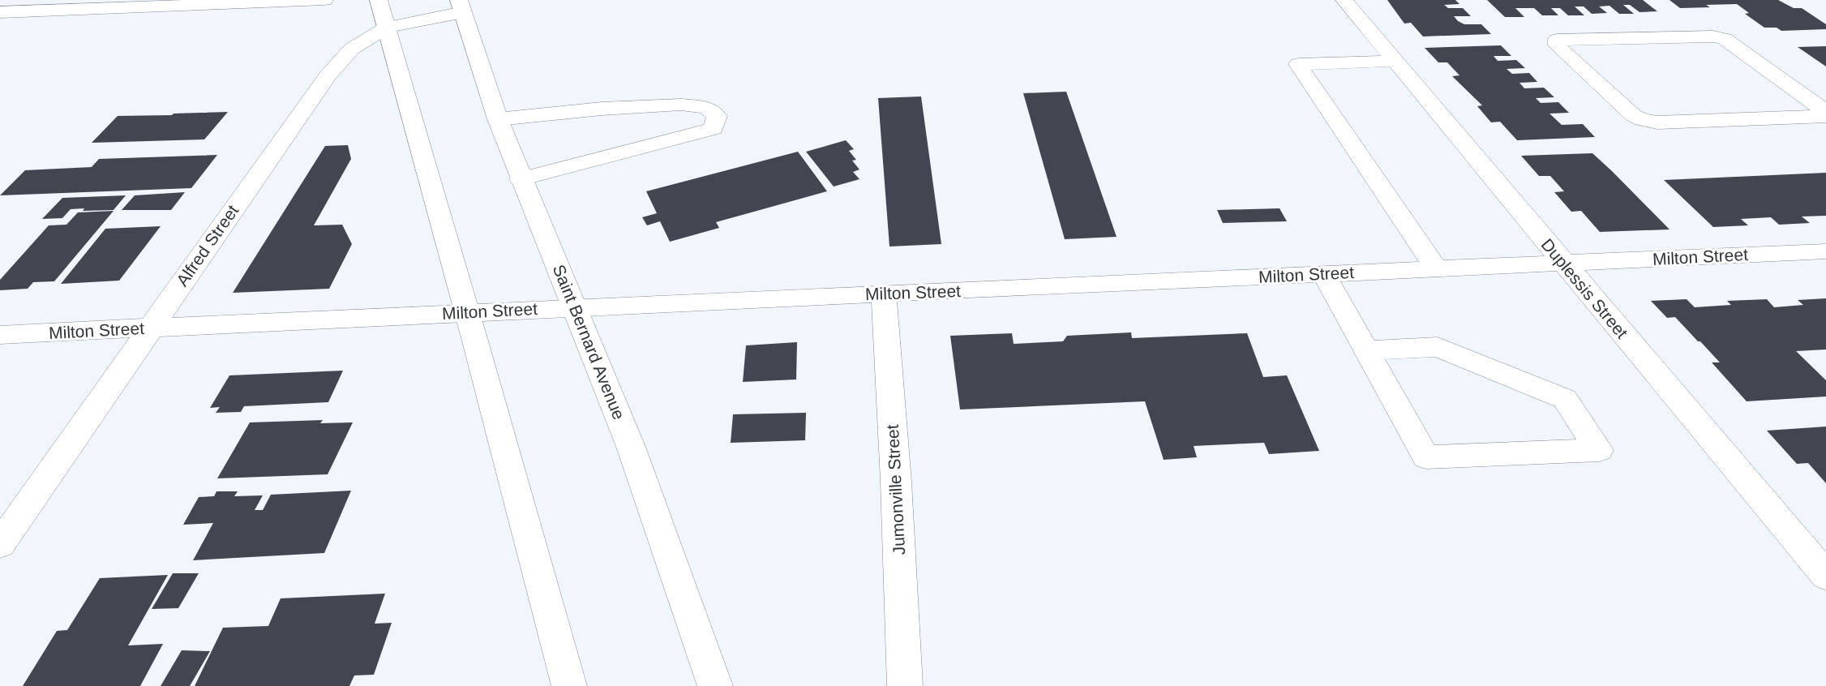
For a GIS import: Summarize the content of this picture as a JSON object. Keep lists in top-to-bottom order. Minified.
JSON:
{"streets":{"street":["Alfred Street","Milton Street","Duplessis Street","Saint Bernard Avenue","Jumonville Street"]},"crossings":[["Alfred Street","Milton Street"],["Alfred Street","Saint Bernard Avenue"],["Milton Street","Duplessis Street"],["Milton Street","Saint Bernard Avenue"],["Milton Street","Jumonville Street"]]}
